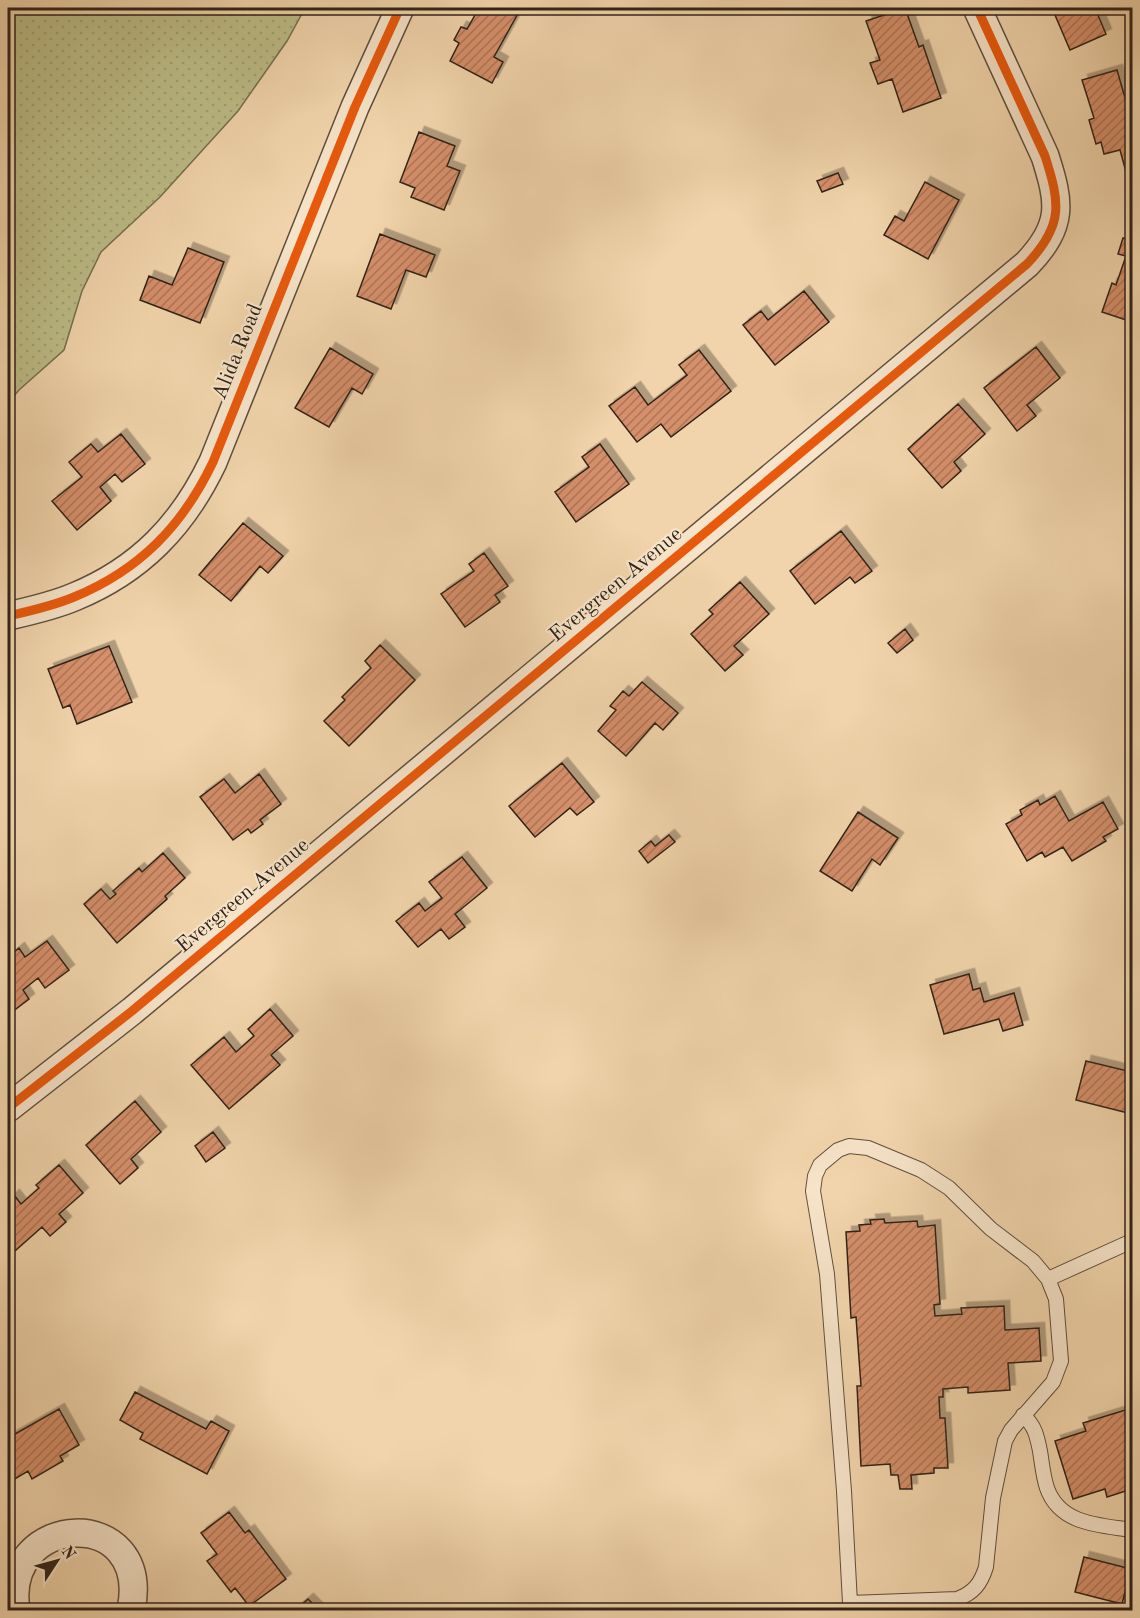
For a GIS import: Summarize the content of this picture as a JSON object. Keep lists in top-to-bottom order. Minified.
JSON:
{"streets":{"street":["Alida Road","Evergreen Avenue"]},"north":"top right"}
